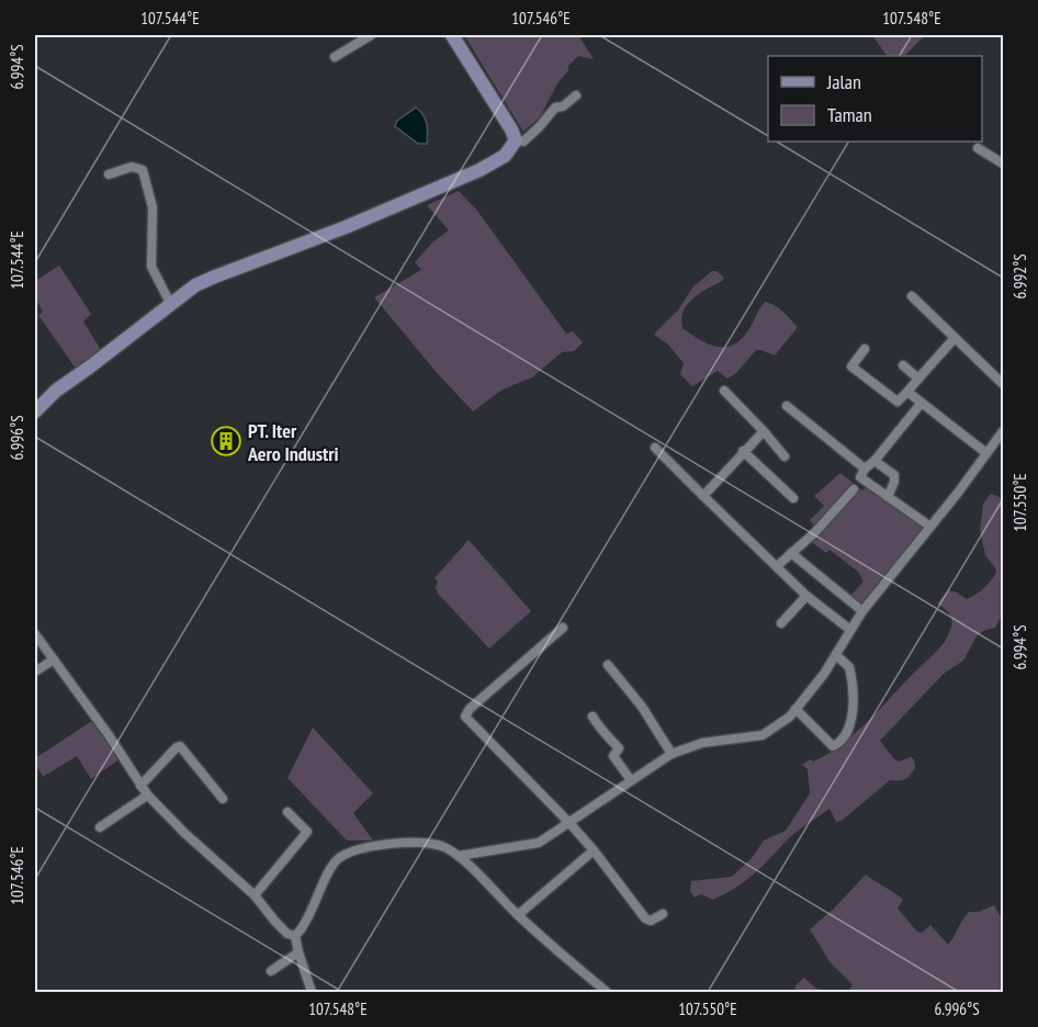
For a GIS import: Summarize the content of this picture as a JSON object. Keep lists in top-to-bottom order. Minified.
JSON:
{"places":{"building":["PT. Iter Aero Industri"]},"legend":["Jalan","Taman"],"coordinates":["107.544°E","107.546°E","107.548°E","6.994°S","6.992°S","6.996°S","107.550°E"]}
